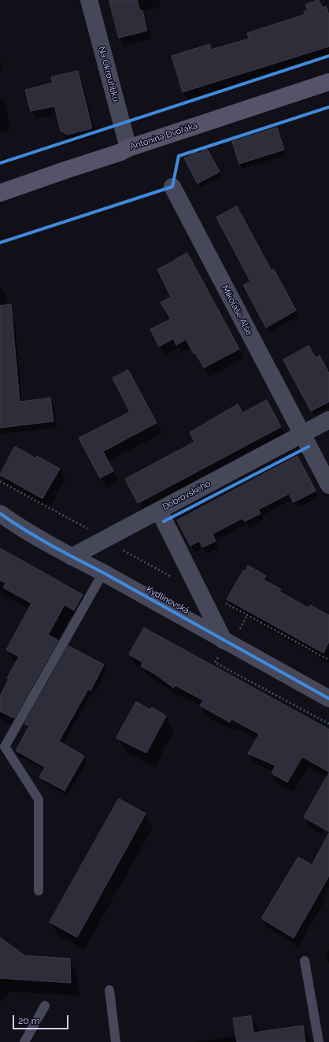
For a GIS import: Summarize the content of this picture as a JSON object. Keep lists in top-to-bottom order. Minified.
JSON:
{"streets":{"main road":["Antonína Dvořáka"],"street":["Na Okrouhlíku","Mikoláše Alše","Dobrovského","Kydlinovská"]},"crossings":[["Na Okrouhlíku","Antonína Dvořáka"],["Mikoláše Alše","Dobrovského"],["Dobrovského","Kydlinovská"]],"scale_bar":"20 m"}
